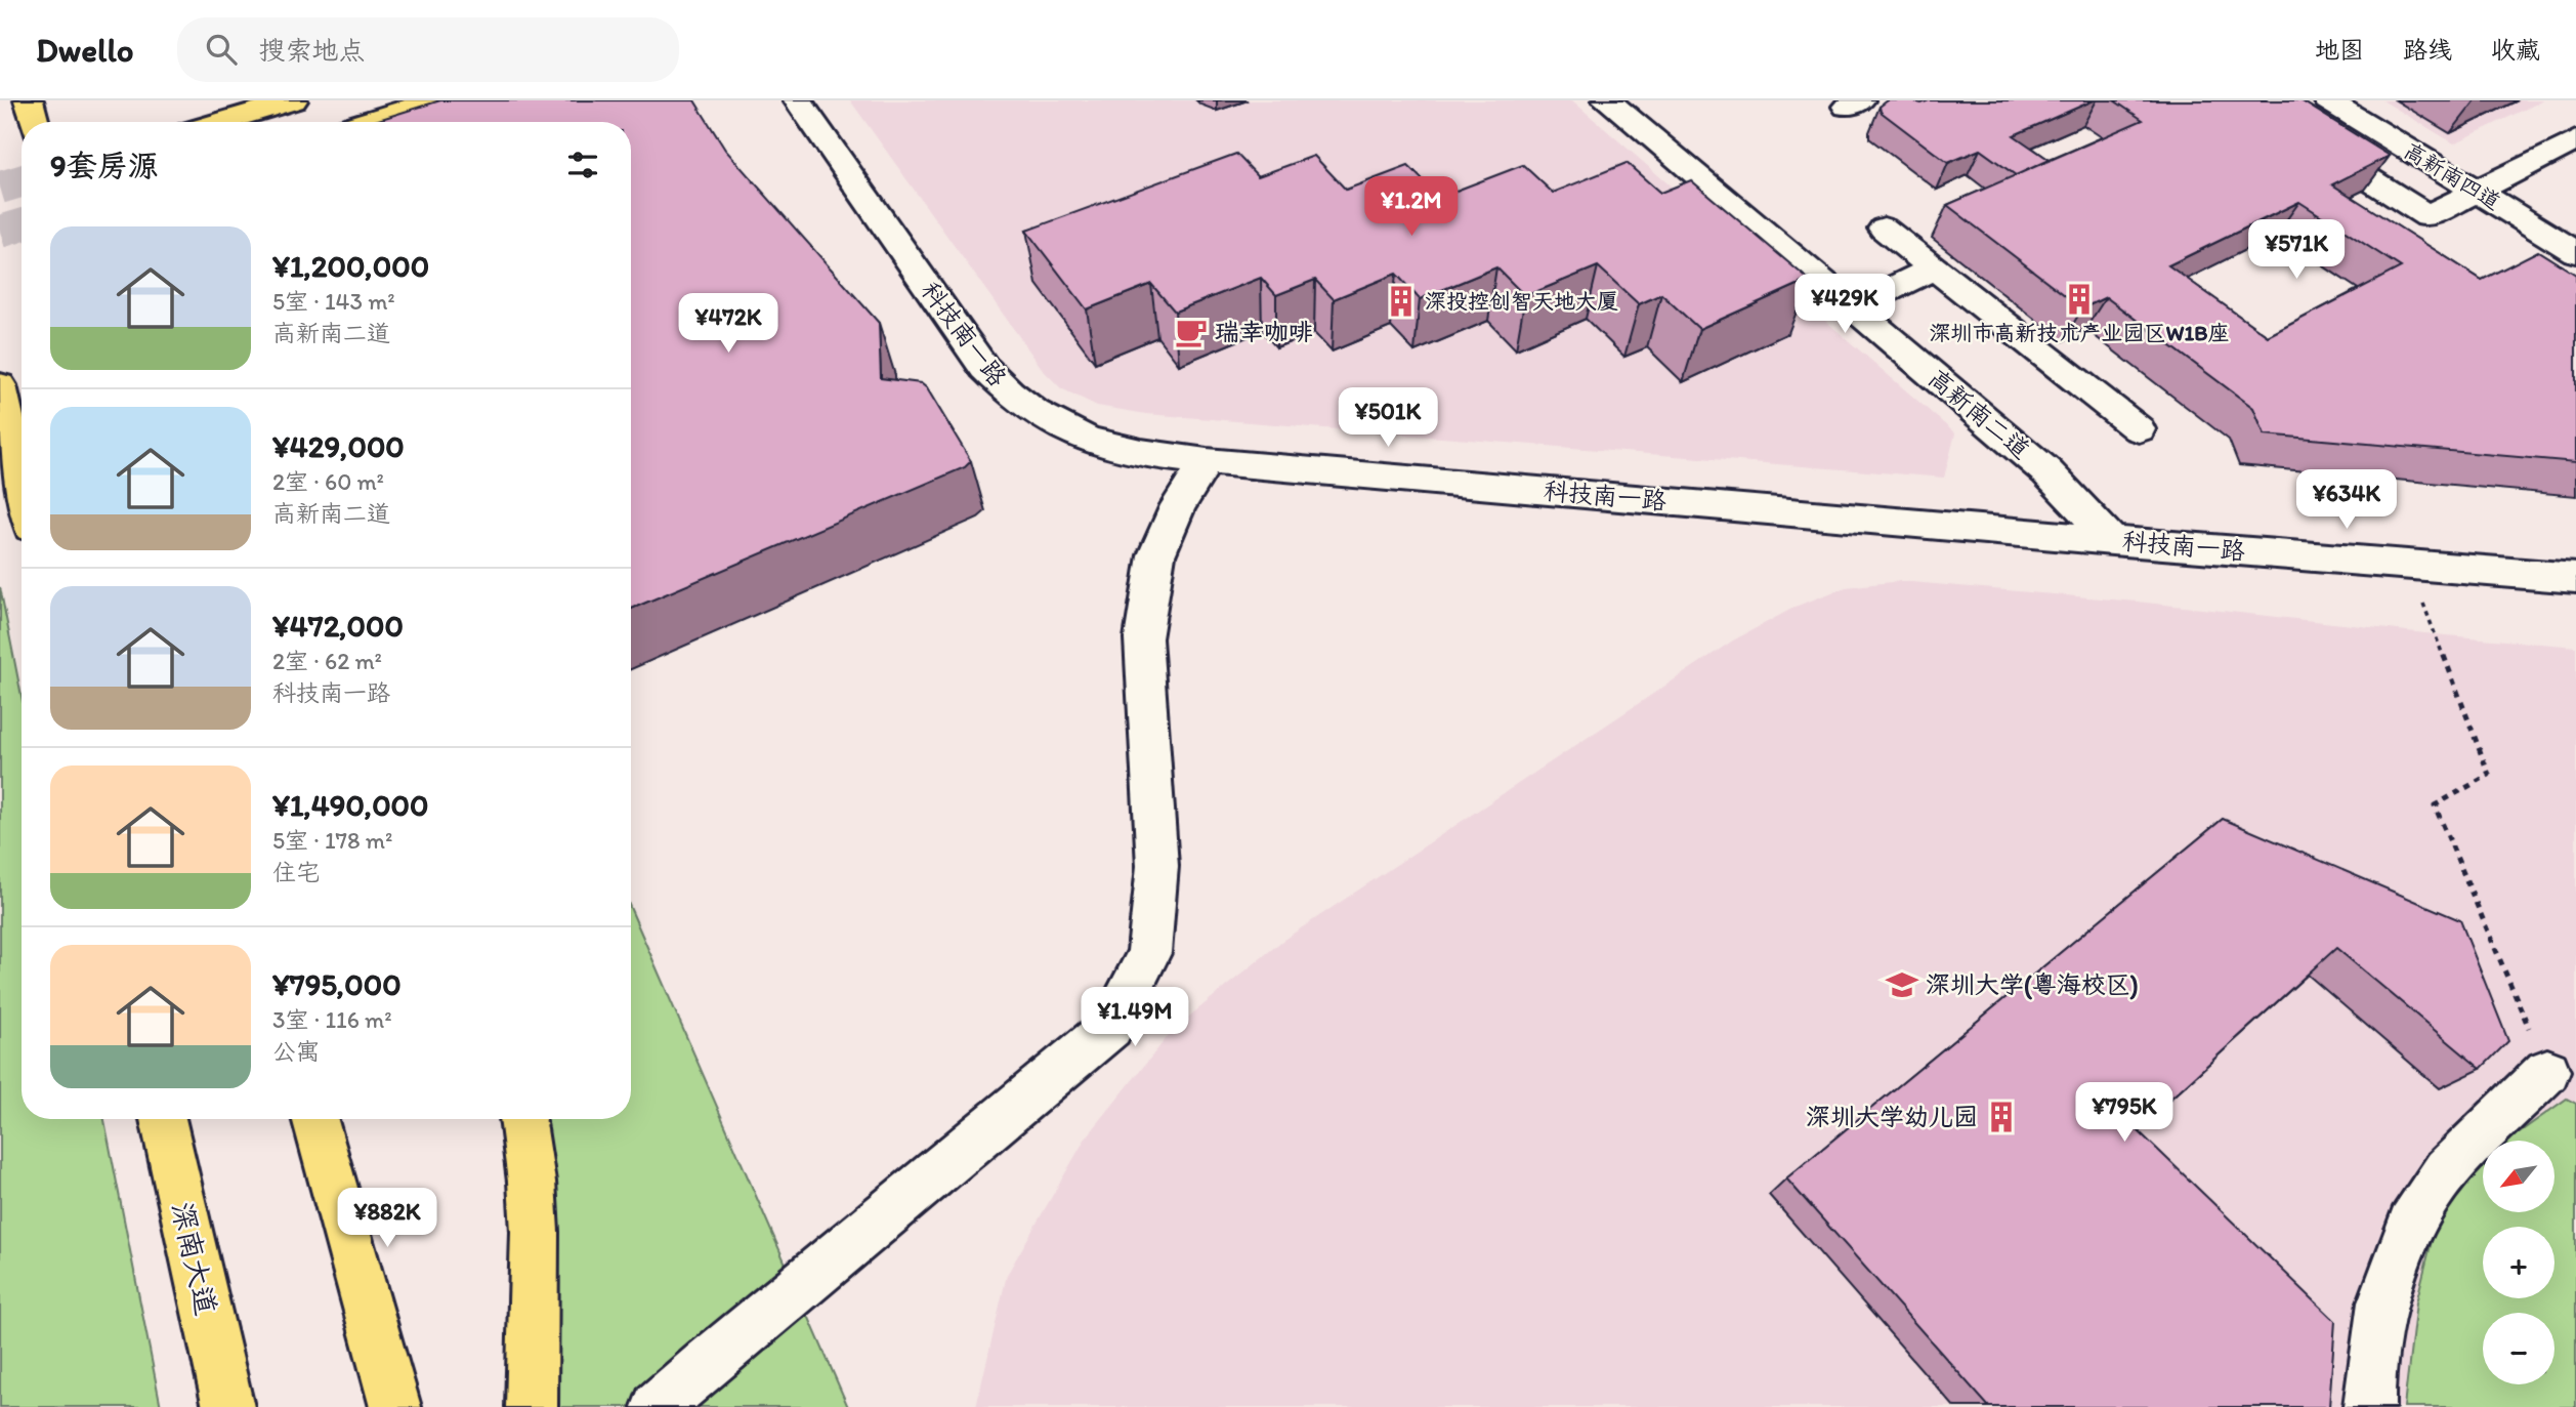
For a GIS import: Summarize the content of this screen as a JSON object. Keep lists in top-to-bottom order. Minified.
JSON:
{"streets":{"main road":["深南大道"],"street":["高新南四道","科技南一路","高新南二道"]},"crossings":[["科技南一路","高新南二道"]],"places":{"building":["深圳市高新技术产业园区W1B座","深投控创智天地大厦","深圳大学幼儿园"],"cafe":["瑞幸咖啡"],"school or university":["深圳大学(粤海校区)"]},"north":"bottom left","page":{"header":"Dwello","search":"搜索地点","nav":["地图","路线","收藏"],"heading":"9套房源","price":["¥1.2M","¥571K","¥429K","¥472K","¥501K","¥634K","¥1.49M","¥795K","¥882K"],"list":[{"name":"¥1,200,000","note":"5室 · 143 m² · 高新南二道"},{"name":"¥429,000","note":"2室 · 60 m² · 高新南二道"},{"name":"¥472,000","note":"2室 · 62 m² · 科技南一路"},{"name":"¥1,490,000","note":"5室 · 178 m² · 住宅"},{"name":"¥795,000","note":"3室 · 116 m² · 公寓"}],"map_buttons":["+","−"]}}
